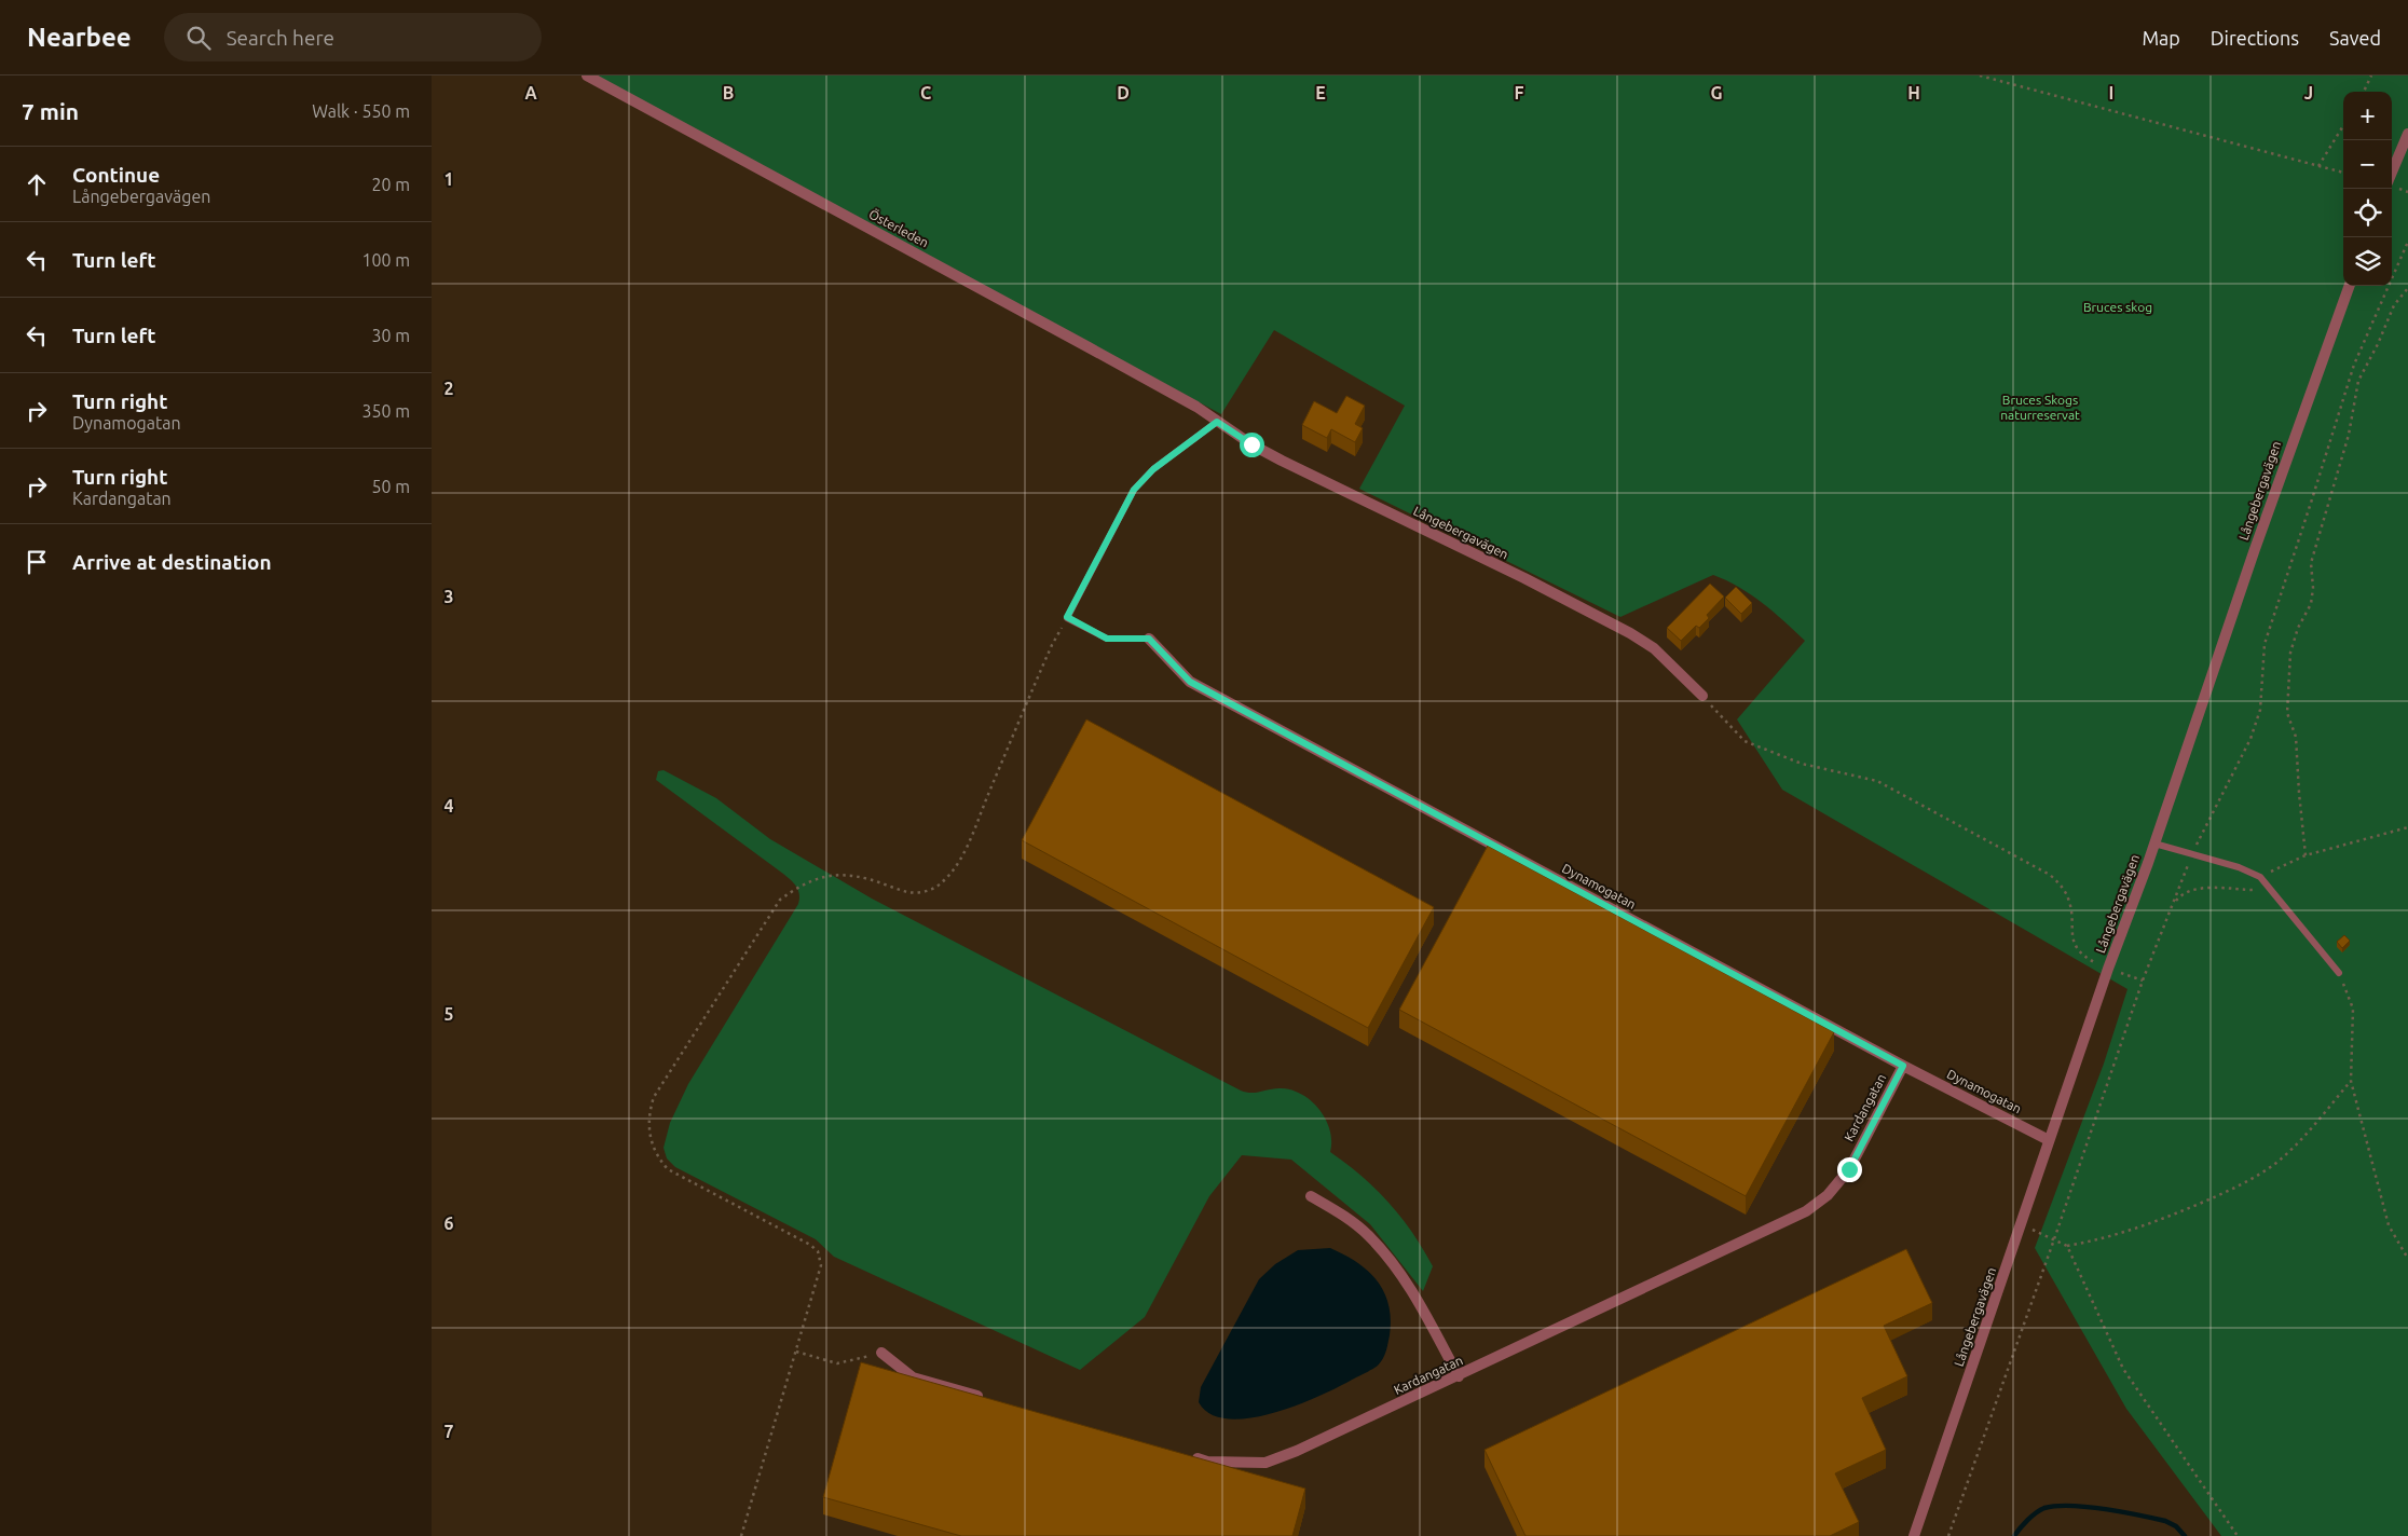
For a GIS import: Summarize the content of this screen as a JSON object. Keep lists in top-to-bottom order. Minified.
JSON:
{"streets":{"street":["Österleden","Långebergavägen","Dynamogatan","Kardangatan"]},"crossings":[["Österleden","Långebergavägen"],["Långebergavägen","Dynamogatan"],["Dynamogatan","Kardangatan"]],"parks":["Bruces skog","Bruces Skogs naturreservat"],"page":{"header":"Nearbee","search":"Search here","nav":["Map","Directions","Saved"],"heading":["7 min","Walk · 550 m"],"map_buttons":["+","−"],"list":[["Continue","Långebergavägen","20 m"],["Turn left","100 m"],["Turn left","30 m"],["Turn right","Dynamogatan","350 m"],["Turn right","Kardangatan","50 m"],"Arrive at destination"]},"grid":{"columns":["A","B","C","D","E","F","G","H","I","J"],"rows":["1","2","3","4","5","6","7"]}}
